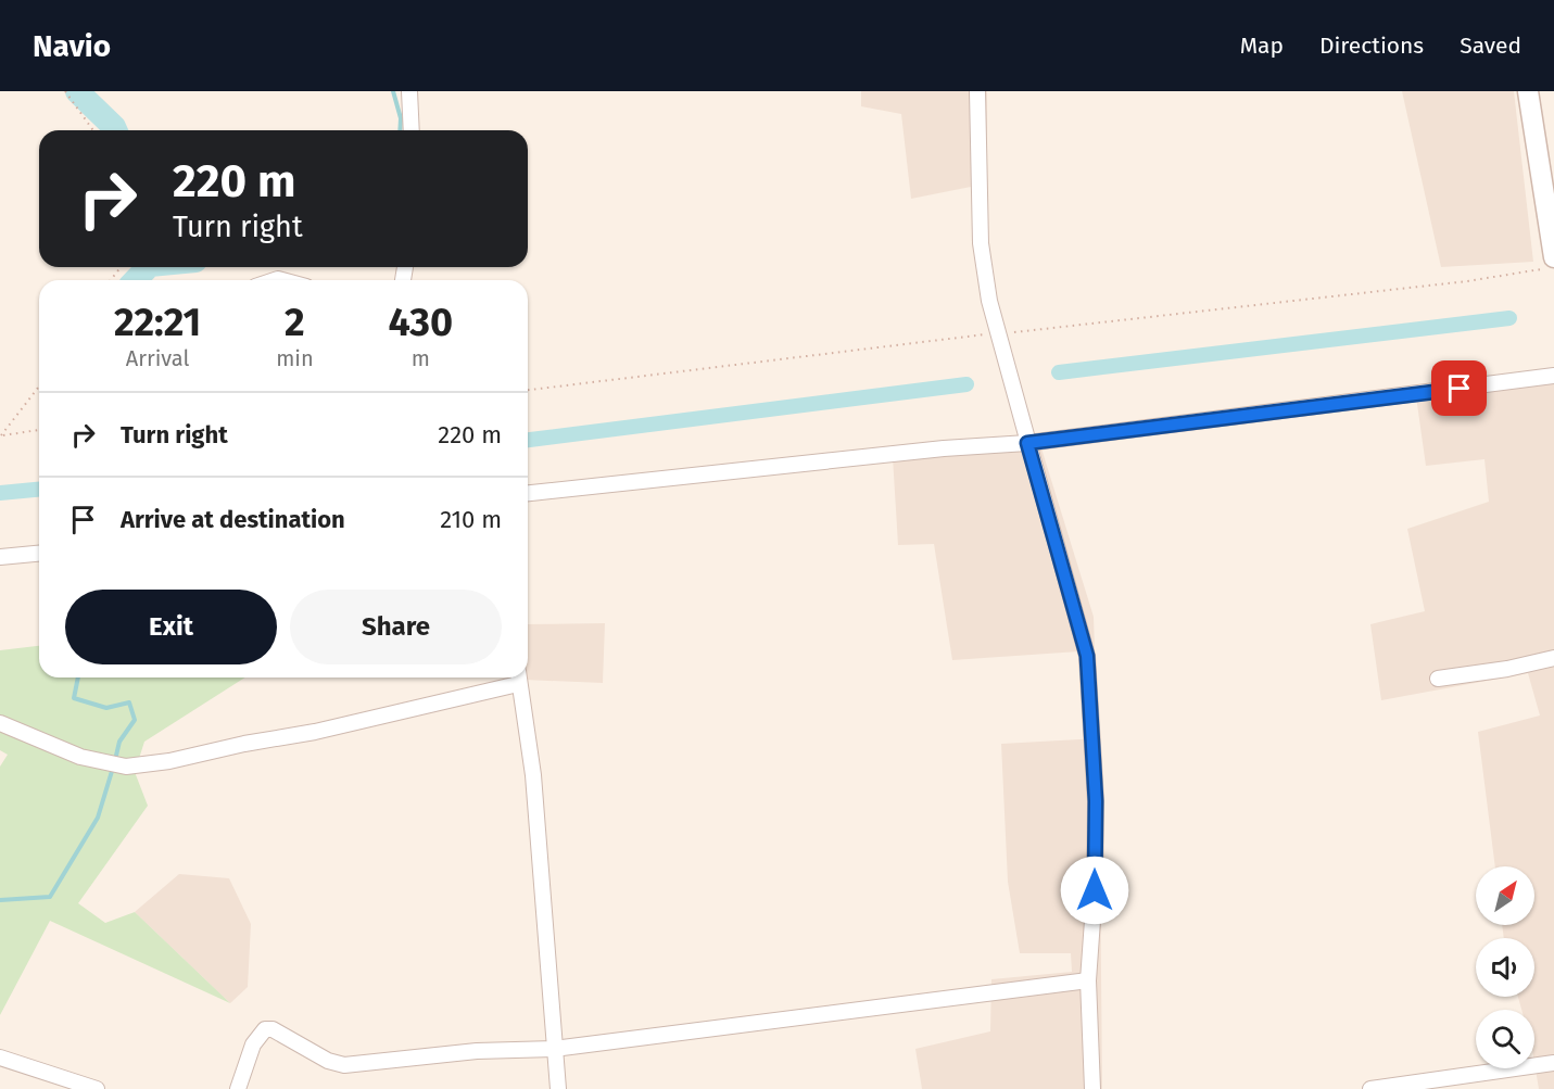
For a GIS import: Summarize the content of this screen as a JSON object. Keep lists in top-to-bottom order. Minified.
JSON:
{"north":"top right","page":{"header":"Navio","nav":["Map","Directions","Saved"],"turn":["220 m","Turn right"],"eta":["22:21","Arrival","2","min","430","m"],"list":[{"name":"Turn right","value":"220 m"},{"name":"Arrive at destination","value":"210 m"}],"buttons":["Exit","Share"]}}
